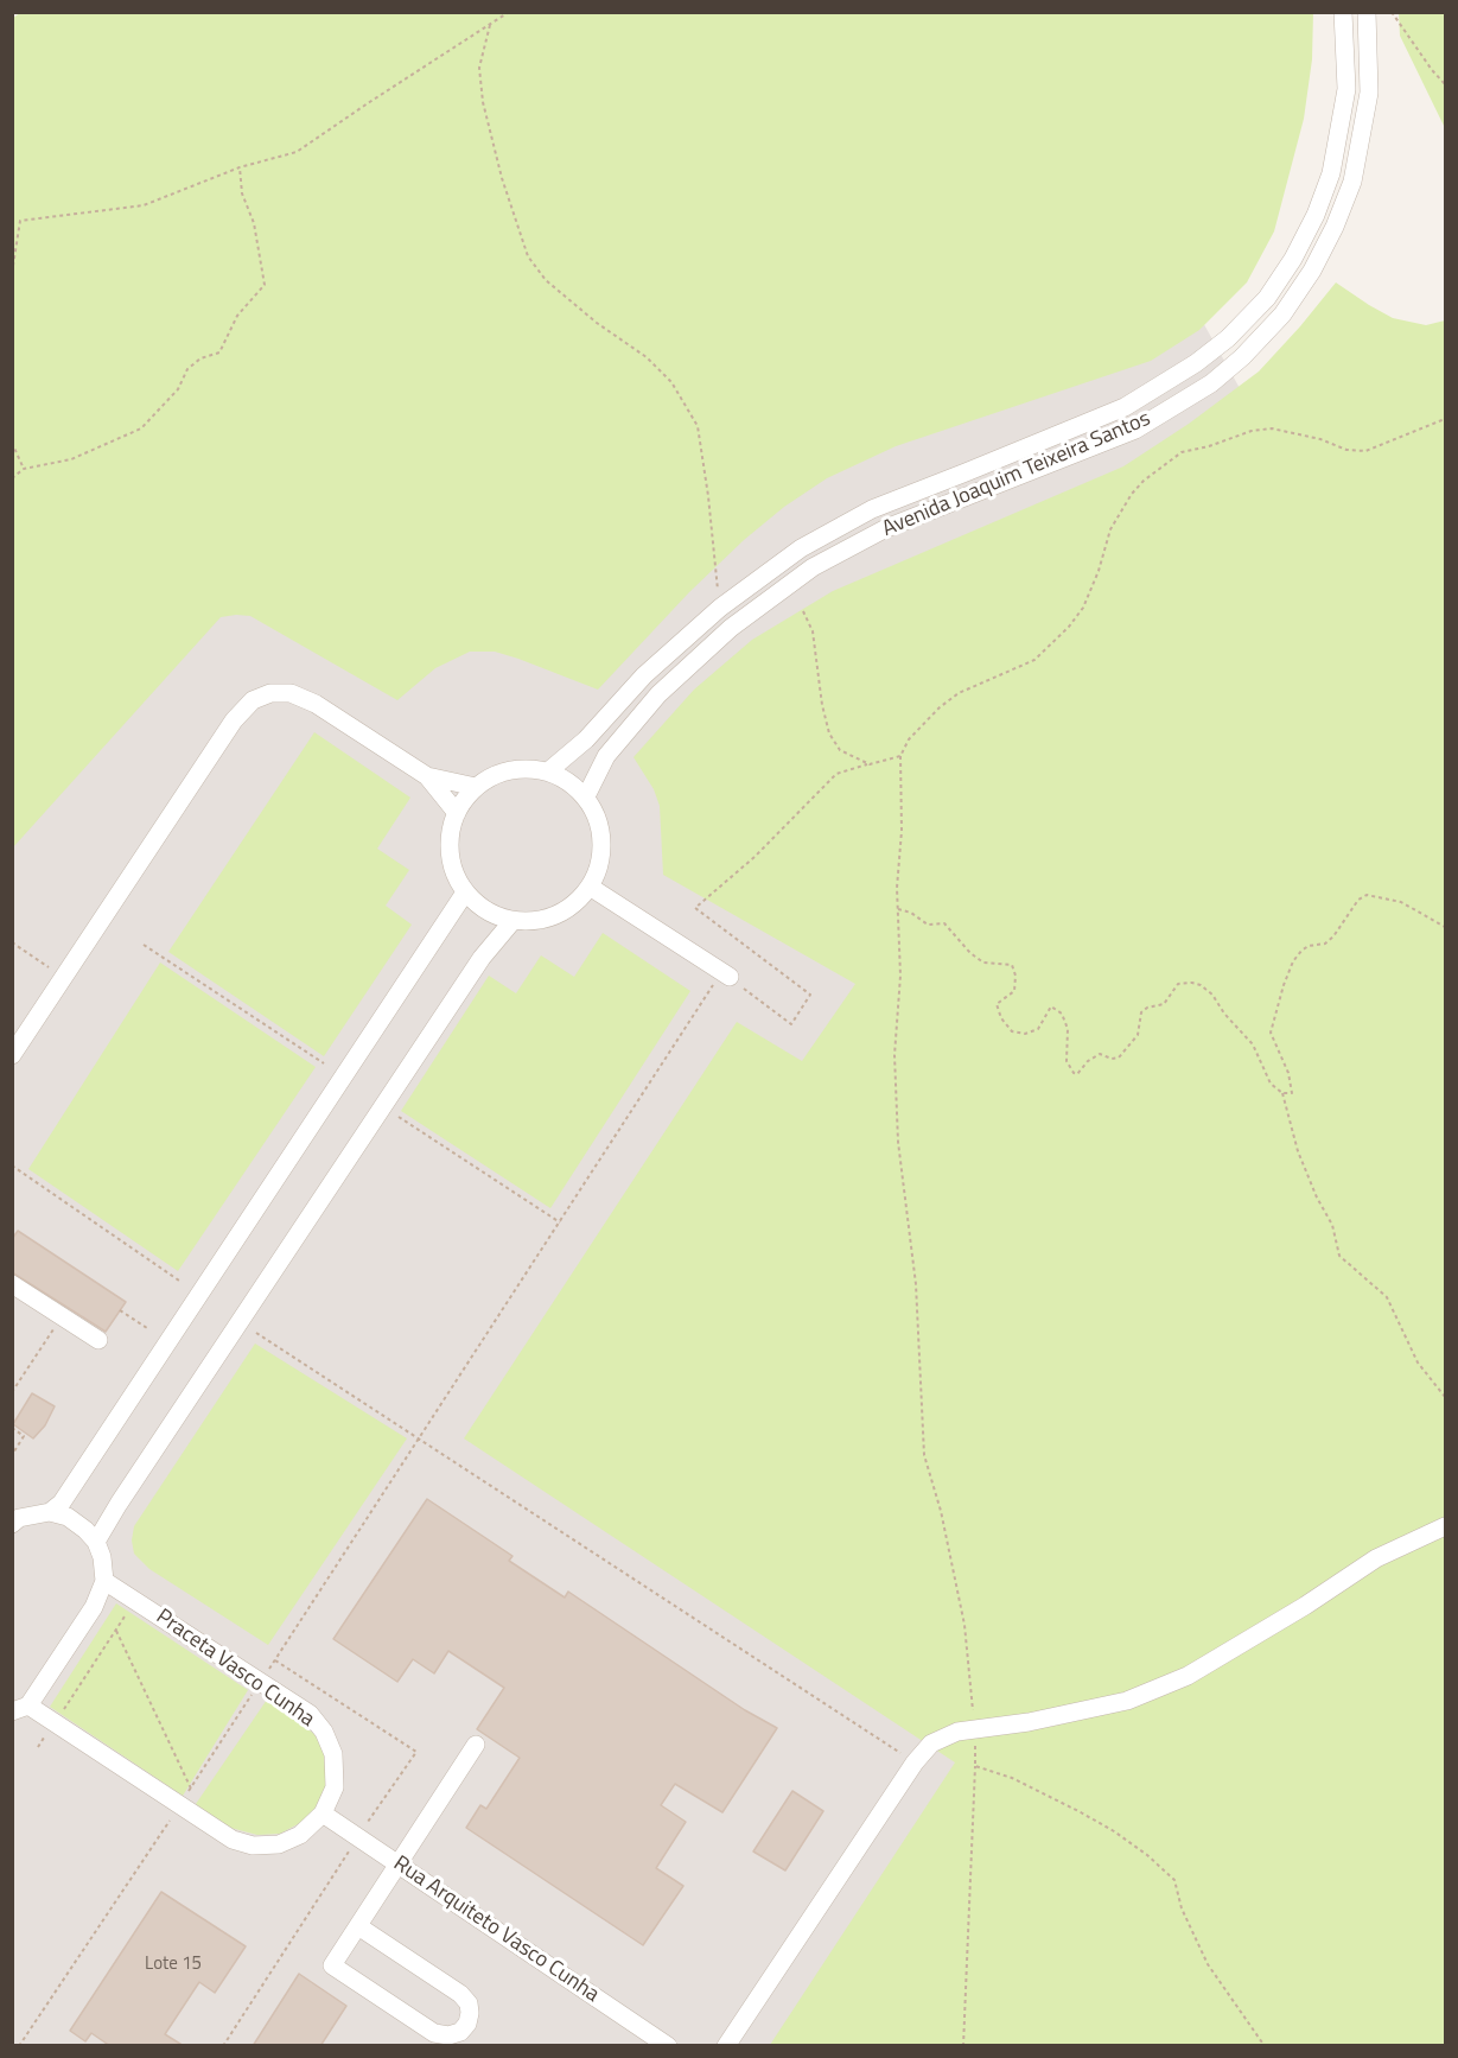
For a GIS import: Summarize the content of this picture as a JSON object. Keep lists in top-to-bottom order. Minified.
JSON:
{"streets":{"street":["Avenida Joaquim Teixeira Santos","Praceta Vasco Cunha","Rua Arquiteto Vasco Cunha"]},"crossings":[["Praceta Vasco Cunha","Rua Arquiteto Vasco Cunha"]],"house_numbers":["Lote 15"]}
